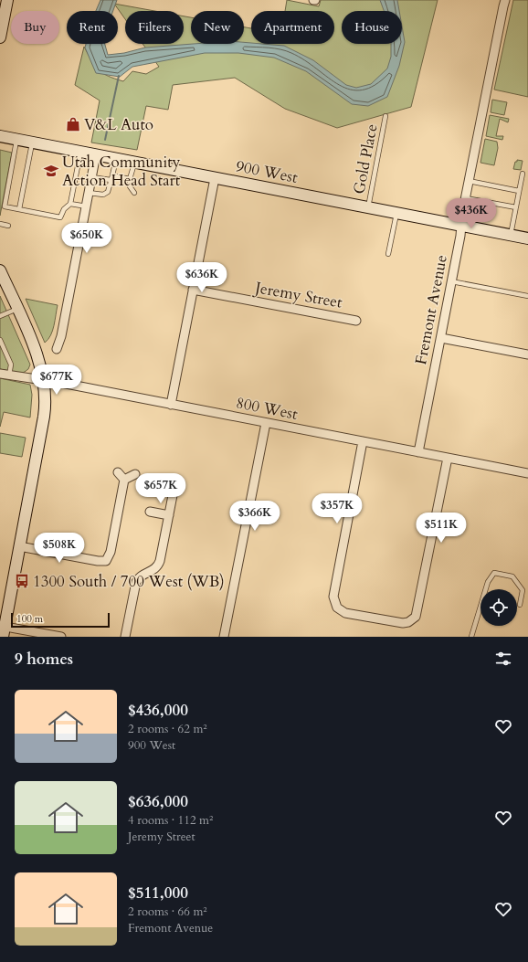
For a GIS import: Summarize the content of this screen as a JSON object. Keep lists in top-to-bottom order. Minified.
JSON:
{"streets":{"main road":["900 West"],"street":["Jeremy Street","Fremont Avenue","800 West"],"lane":["Gold Place"]},"crossings":[["Gold Place","900 West"],["900 West","Fremont Avenue"],["Fremont Avenue","800 West"]],"places":{"shop":["V&L Auto"],"school or university":["Utah Community Action Head Start"],"bus stop":["1300 South / 700 West (WB)"]},"scale_bar":"100 m","page":{"chip":["Buy","Rent","Filters","New","Apartment","House"],"price":["$436K","$650K","$636K","$677K","$657K","$357K","$366K","$511K","$508K"],"scale":"100 m","heading":"9 homes","list":[{"name":"$436,000","note":"2 rooms · 62 m² · 900 West"},{"name":"$636,000","note":"4 rooms · 112 m² · Jeremy Street"},{"name":"$511,000","note":"2 rooms · 66 m² · Fremont Avenue"}]}}
